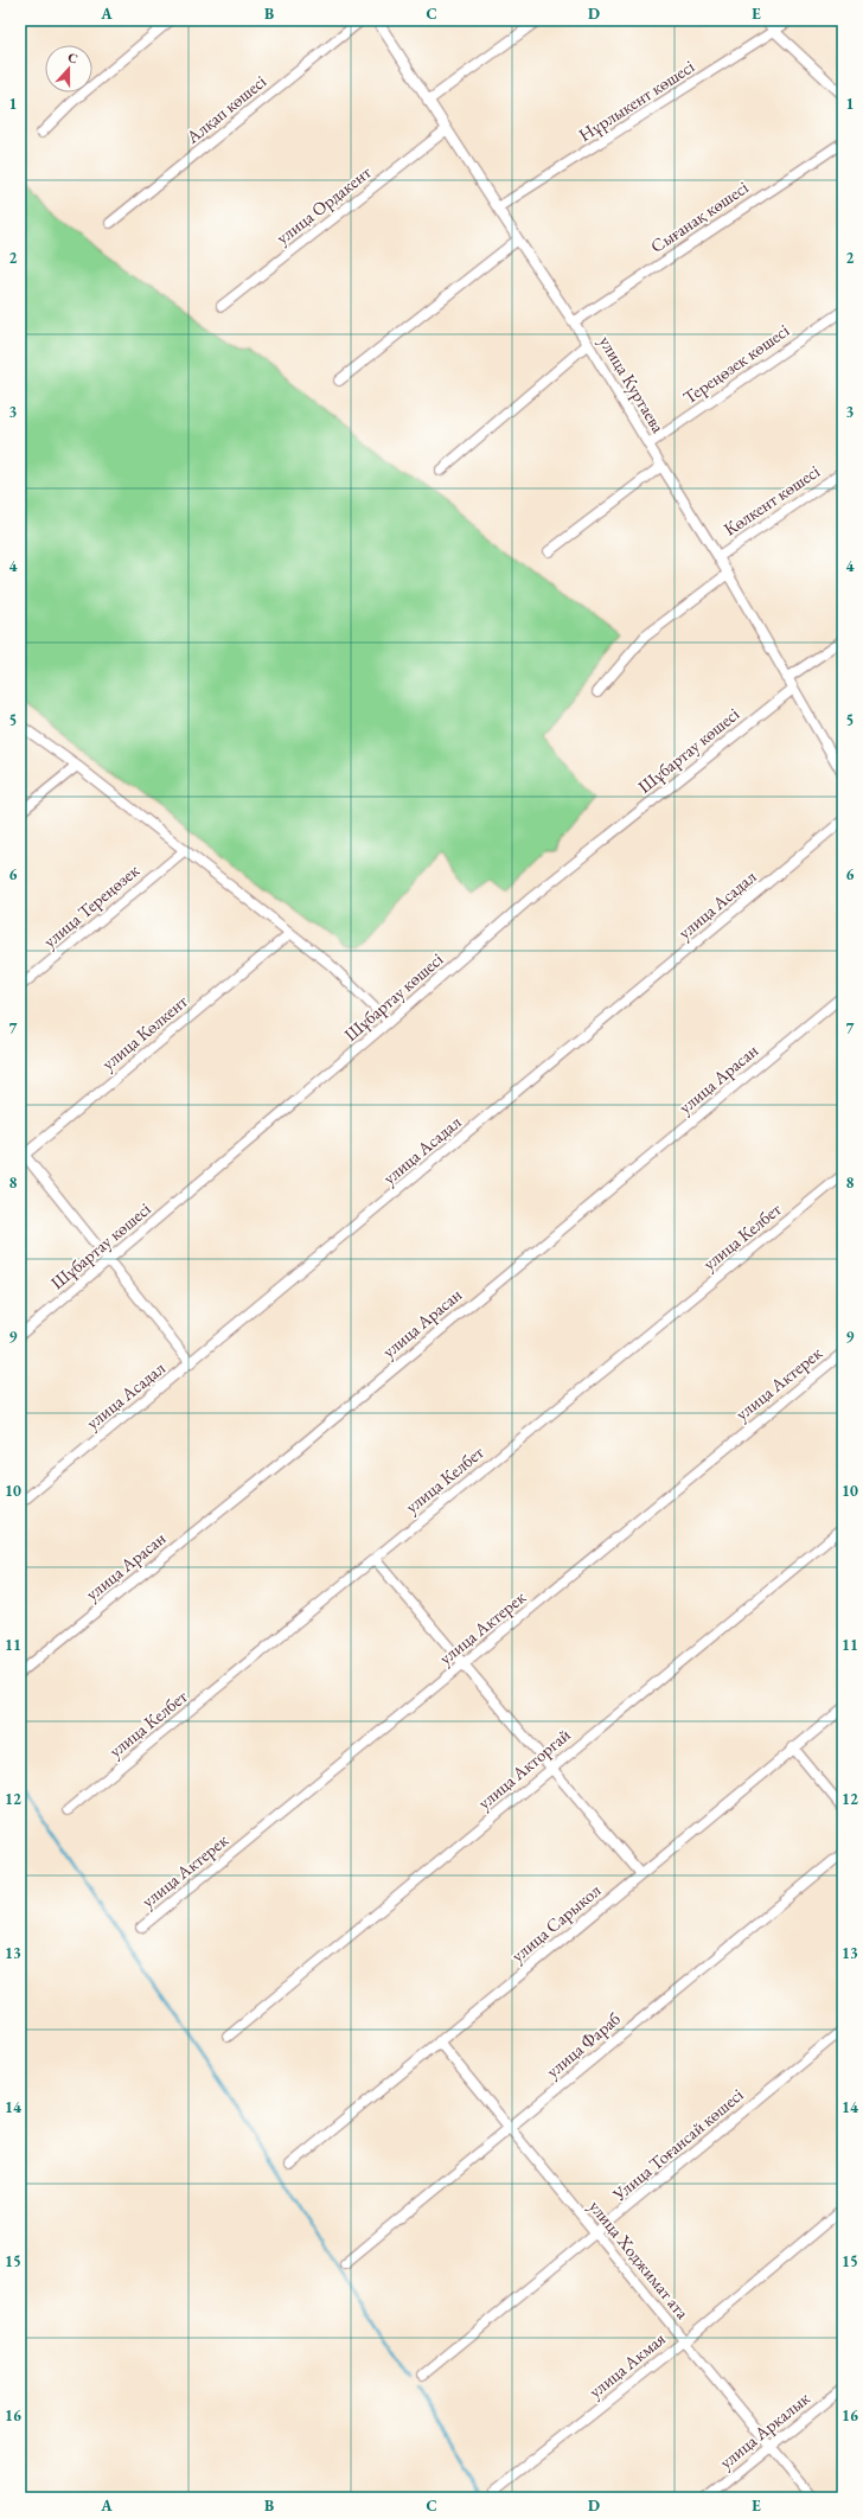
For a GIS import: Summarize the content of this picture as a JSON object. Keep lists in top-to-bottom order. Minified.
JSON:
{"streets":{"street":["Нұрлыкент көшесі","Алқап көшесі","улица Ордакент","Сығанақ көшесі","Тереңөзек көшесі","улица Куртаева","Көлкент көшесі","Шұбартау көшесі","улица Асадал","улица Тереңөзек","улица Көлкент","улица Арасан","улица Келбет","улица Актерек","улица Акторгай","улица Сарыкол","улица Фараб","Улица Тоғансай көшесі","улица Ходжимат ата","улица Акмая","улица Аркалык"]},"crossings":[["Нұрлыкент көшесі","улица Куртаева"],["улица Ордакент","улица Куртаева"],["Сығанақ көшесі","улица Куртаева"],["Тереңөзек көшесі","улица Куртаева"],["улица Куртаева","Көлкент көшесі"],["улица Куртаева","Шұбартау көшесі"],["улица Сарыкол","улица Ходжимат ата"],["улица Фараб","улица Ходжимат ата"],["Улица Тоғансай көшесі","улица Ходжимат ата"],["улица Ходжимат ата","улица Акмая"],["улица Ходжимат ата","улица Аркалык"]],"north":"top","grid":{"columns":["A","B","C","D","E"],"rows":["1","2","3","4","5","6","7","8","9","10","11","12","13","14","15","16"]}}
